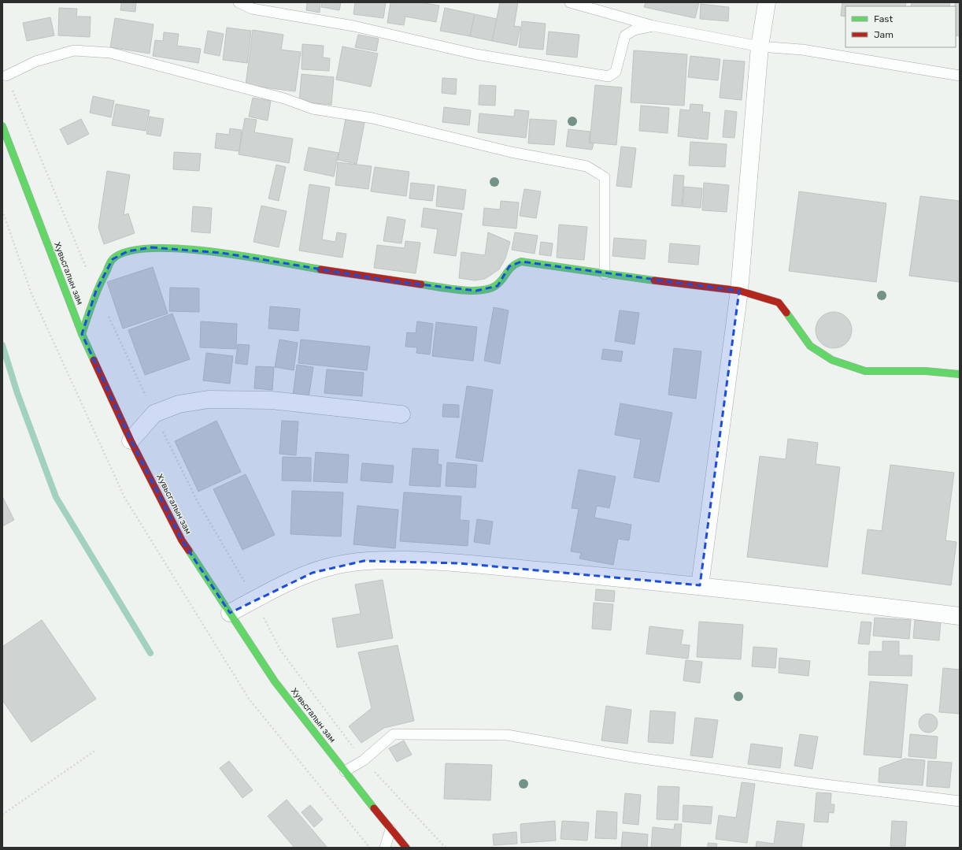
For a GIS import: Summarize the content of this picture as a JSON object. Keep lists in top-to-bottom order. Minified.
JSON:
{"streets":{"street":["Хувьсгалын зам"]},"legend":["Fast","Jam"]}
